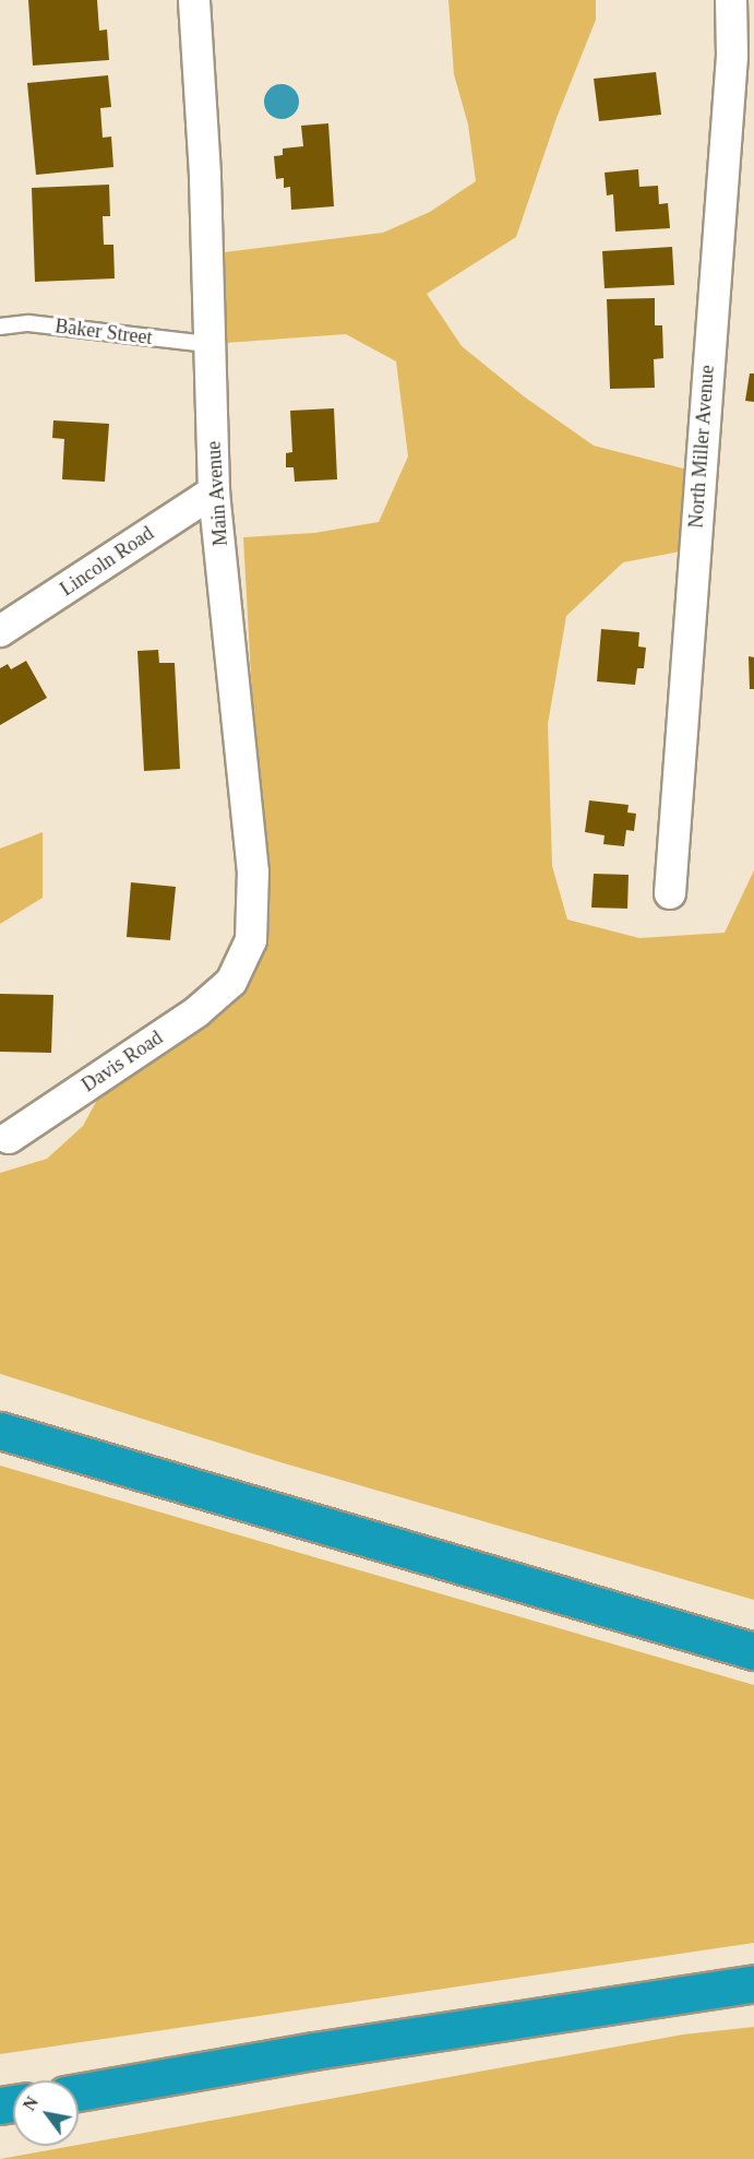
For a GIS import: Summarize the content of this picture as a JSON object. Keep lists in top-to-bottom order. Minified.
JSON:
{"streets":{"street":["North Miller Avenue","Main Avenue","Lincoln Road","Davis Road"],"lane":["Baker Street"]},"crossings":[["Baker Street","Main Avenue"],["Main Avenue","Lincoln Road"],["Main Avenue","Davis Road"]],"north":"top left"}
